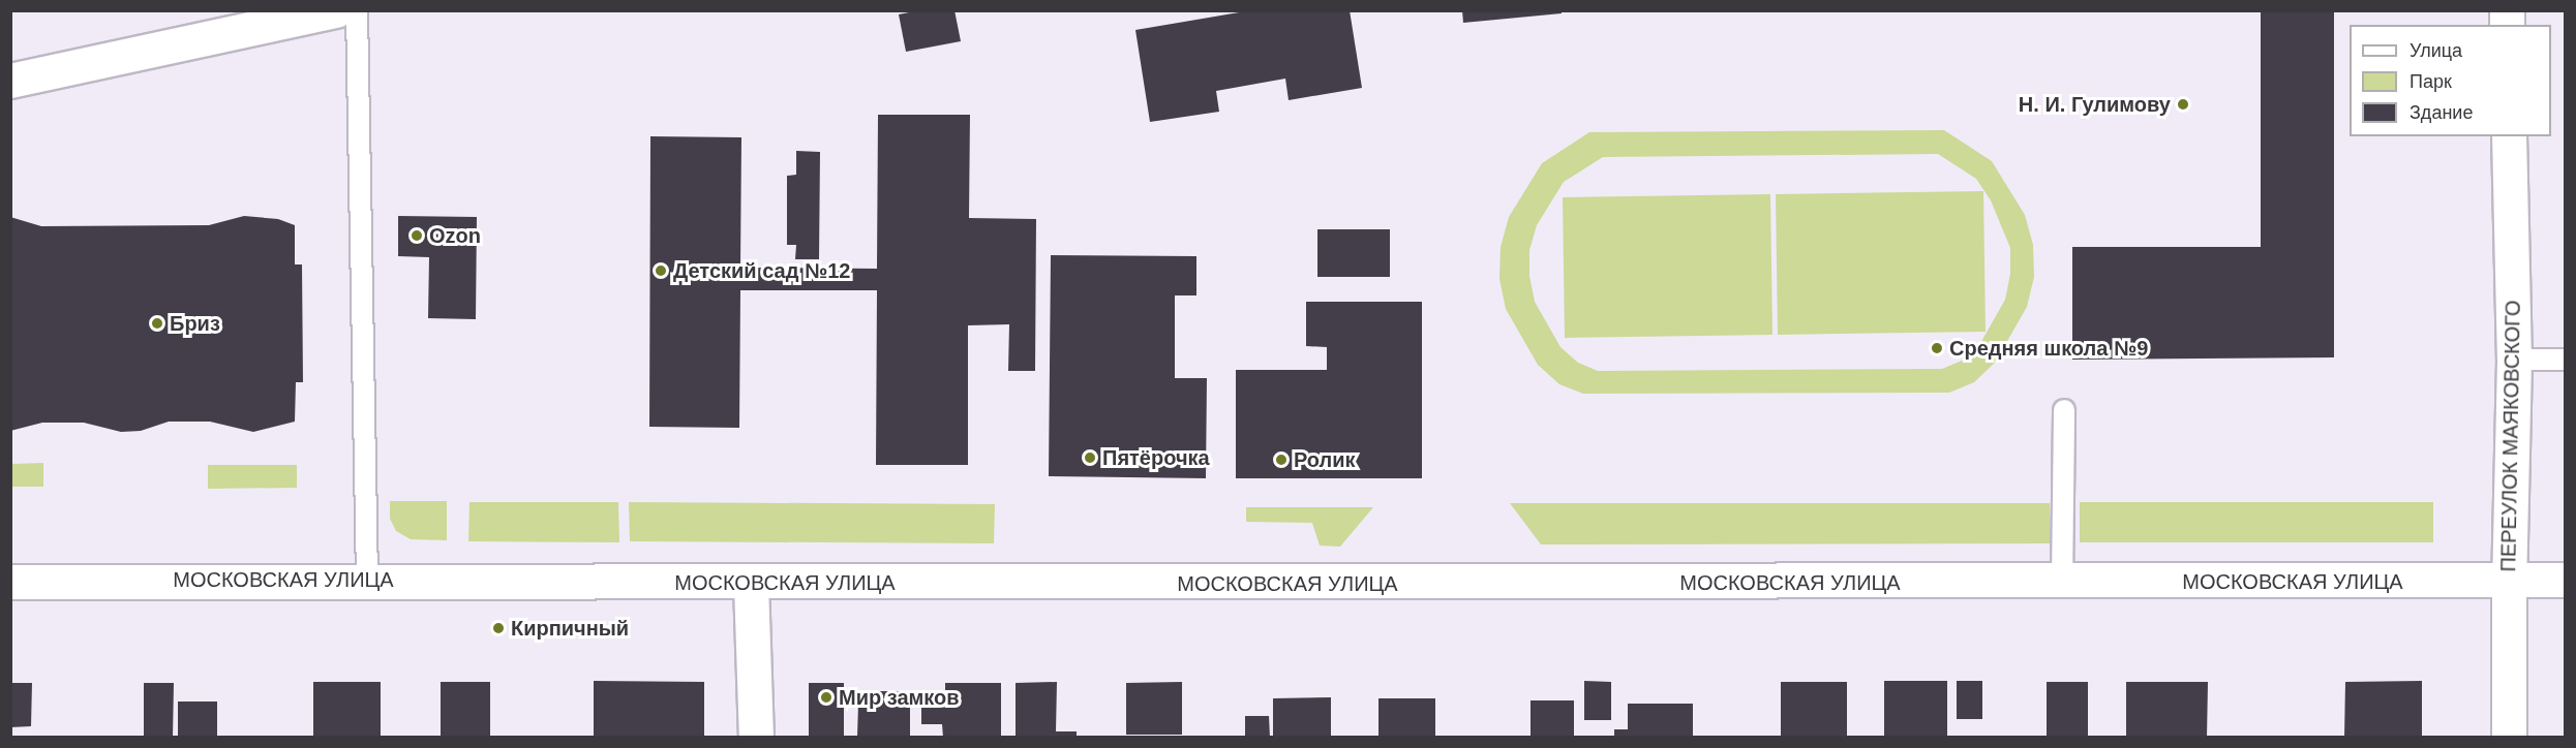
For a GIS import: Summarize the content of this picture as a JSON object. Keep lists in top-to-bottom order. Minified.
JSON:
{"streets":{"main road":["ПЕРЕУЛОК МАЯКОВСКОГО","МОСКОВСКАЯ УЛИЦА"]},"crossings":[["ПЕРЕУЛОК МАЯКОВСКОГО","МОСКОВСКАЯ УЛИЦА"]],"places":["Н. И. Гулимову","Ozon","Детский сад №12","Бриз","Средняя школа №9","Пятёрочка","Ролик","Кирпичный","Мир замков"],"legend":["Улица","Парк","Здание"]}
